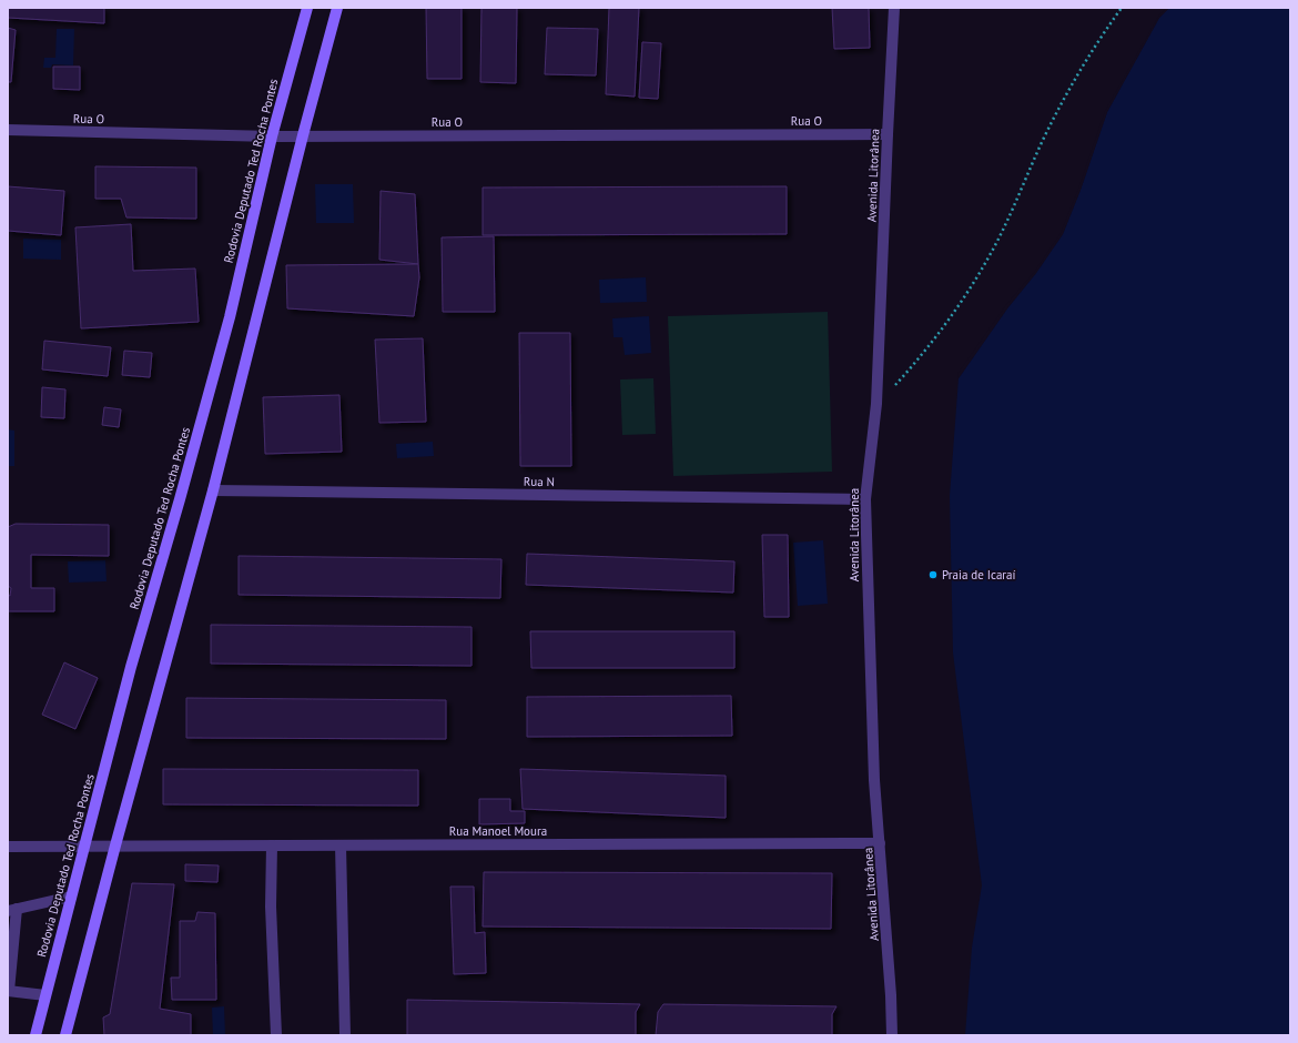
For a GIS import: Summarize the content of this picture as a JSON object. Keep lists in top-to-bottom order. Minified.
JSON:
{"streets":{"main road":["Rodovia Deputado Ted Rocha Pontes"],"street":["Rua O","Avenida Litorânea","Rua N","Rua Manoel Moura"]},"crossings":[["Rua O","Rodovia Deputado Ted Rocha Pontes"],["Rua O","Avenida Litorânea"],["Rodovia Deputado Ted Rocha Pontes","Rua Manoel Moura"],["Avenida Litorânea","Rua N"],["Avenida Litorânea","Rua Manoel Moura"]],"places":["Praia de Icaraí"]}
